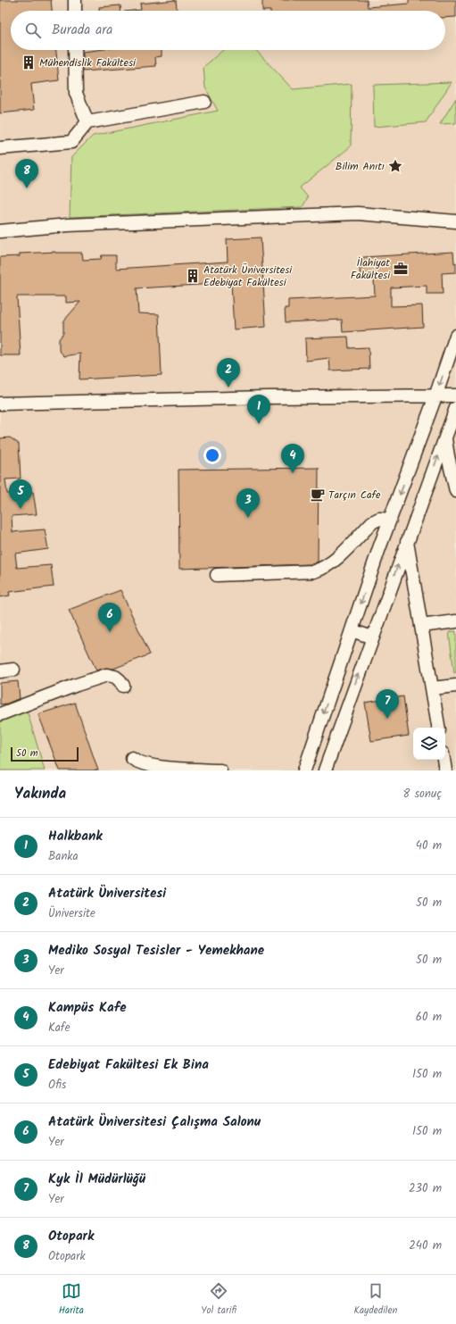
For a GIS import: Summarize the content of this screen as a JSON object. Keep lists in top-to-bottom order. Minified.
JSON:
{"places":{"building":["Mühendislik Fakültesi","Atatürk Üniversitesi Edebiyat Fakültesi"],"place":["Bilim Anıtı"],"office":["İlahiyat Fakültesi"],"cafe":["Tarçın Cafe"]},"scale_bar":"50 m","page":{"search":"Burada ara","pins":["8","2","1","4","5","3","6","7"],"scale":"50 m","heading":["Yakında","8 sonuç"],"list":[{"mark":"1","name":"Halkbank","note":"Banka","value":"40 m"},{"mark":"2","name":"Atatürk Üniversitesi","note":"Üniversite","value":"50 m"},{"mark":"3","name":"Mediko Sosyal Tesisler - Yemekhane","note":"Yer","value":"50 m"},{"mark":"4","name":"Kampüs Kafe","note":"Kafe","value":"60 m"},{"mark":"5","name":"Edebiyat Fakültesi Ek Bina","note":"Ofis","value":"150 m"},{"mark":"6","name":"Atatürk Üniversitesi Çalışma Salonu","note":"Yer","value":"150 m"},{"mark":"7","name":"Kyk İl Müdürlüğü","note":"Yer","value":"230 m"},{"mark":"8","name":"Otopark","note":"Otopark","value":"240 m"}],"nav":["Harita","Yol tarifi","Kaydedilen"]}}
